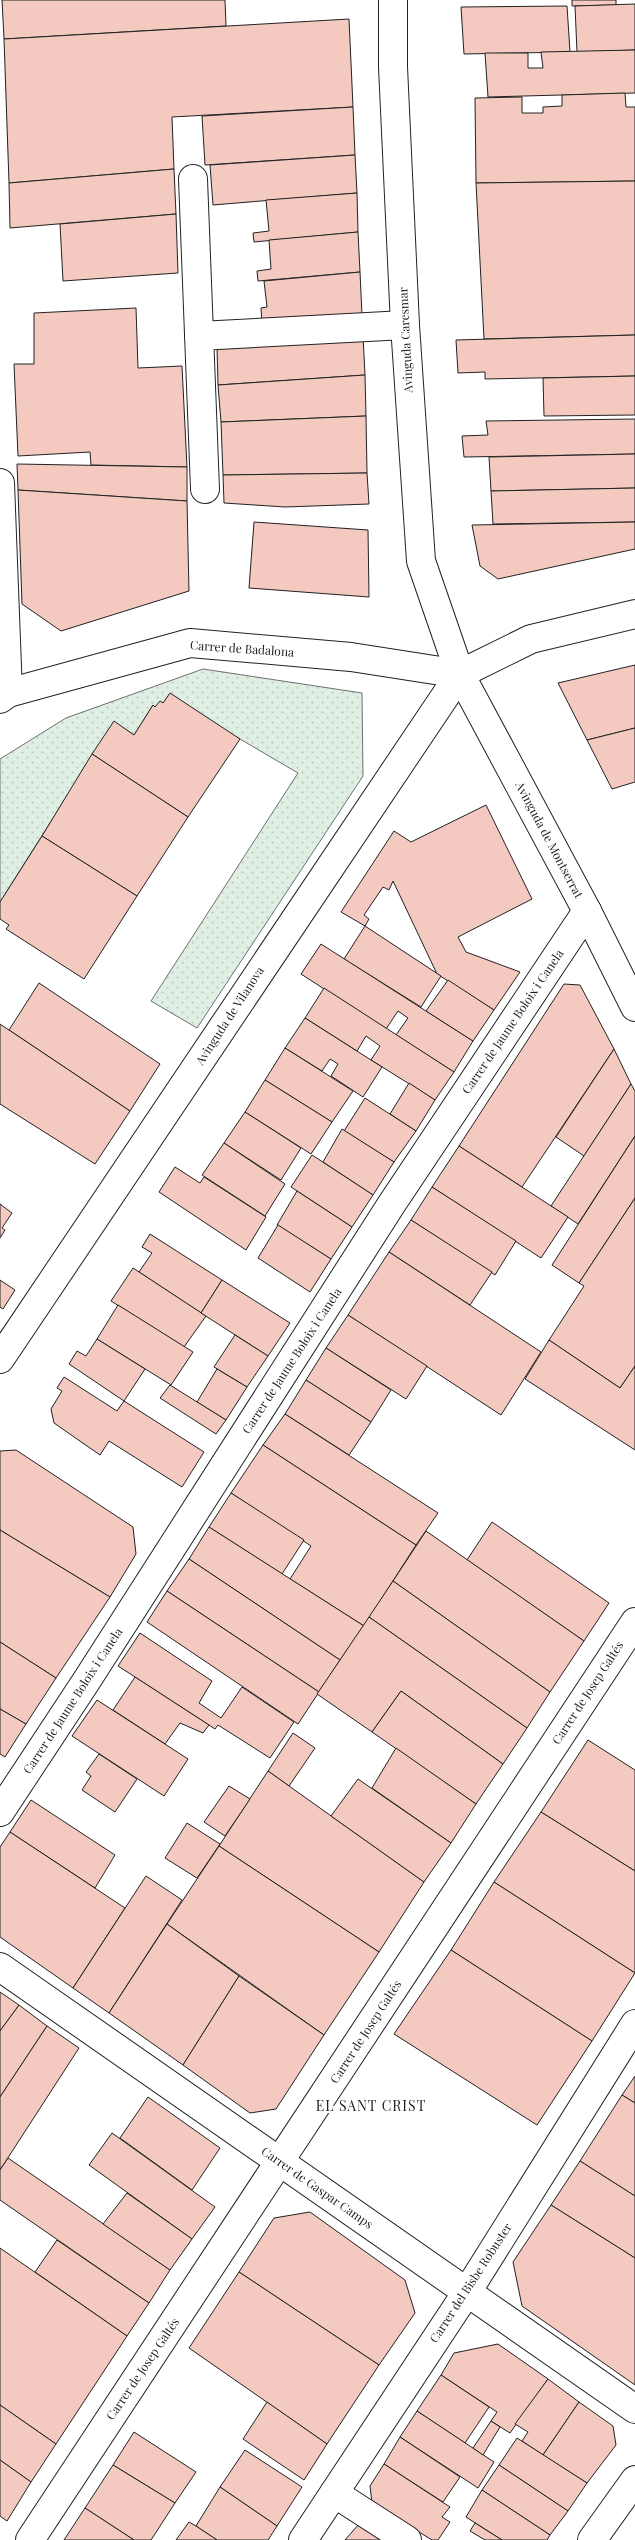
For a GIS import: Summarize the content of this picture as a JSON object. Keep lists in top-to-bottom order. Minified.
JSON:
{"streets":{"street":["Avinguda Caresmar","Carrer de Badalona","Avinguda de Montserrat","Avinguda de Vilanova","Carrer de Jaume Boloix i Canela","Carrer de Josep Galtés","Carrer de Gaspar Camps","Carrer del Bisbe Robuster"]},"crossings":[["Avinguda Caresmar","Carrer de Badalona"],["Avinguda Caresmar","Avinguda de Montserrat"],["Avinguda Caresmar","Avinguda de Vilanova"],["Carrer de Badalona","Avinguda de Montserrat"],["Carrer de Badalona","Avinguda de Vilanova"],["Avinguda de Montserrat","Avinguda de Vilanova"],["Avinguda de Montserrat","Carrer de Jaume Boloix i Canela"],["Carrer de Josep Galtés","Carrer de Gaspar Camps"],["Carrer de Gaspar Camps","Carrer del Bisbe Robuster"]],"districts":["EL SANT CRIST"]}
